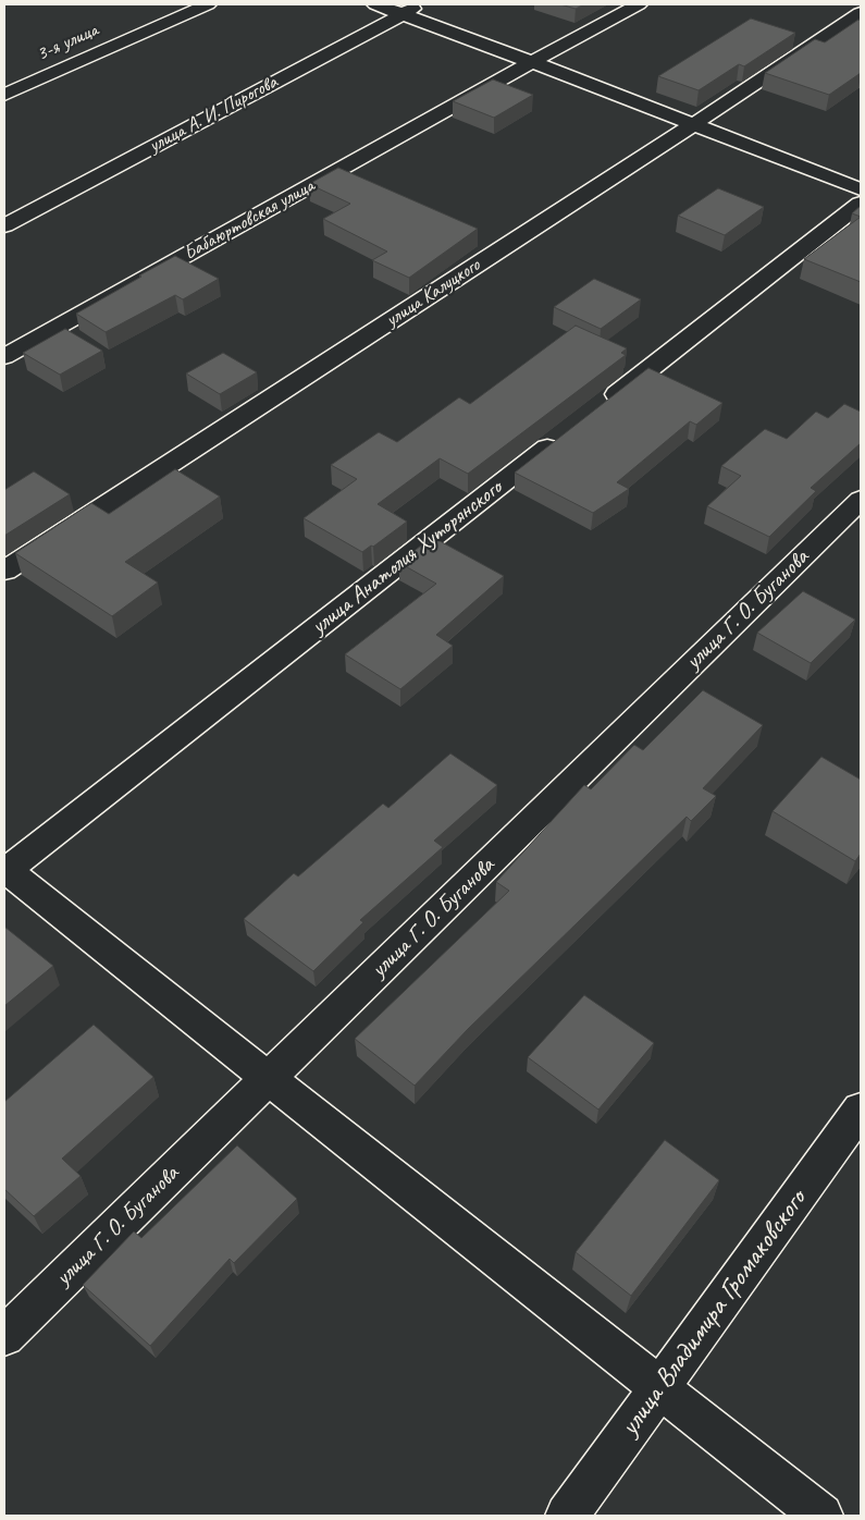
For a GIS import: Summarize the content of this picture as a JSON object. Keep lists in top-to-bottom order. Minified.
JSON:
{"streets":{"street":["3-я улица","улица А. И. Пирогова","Бабаюртовская улица","улица Калуцкого","улица Анатолия Хуторянского","улица Г. О. Буганова","улица Владимира Громаковского"]}}
